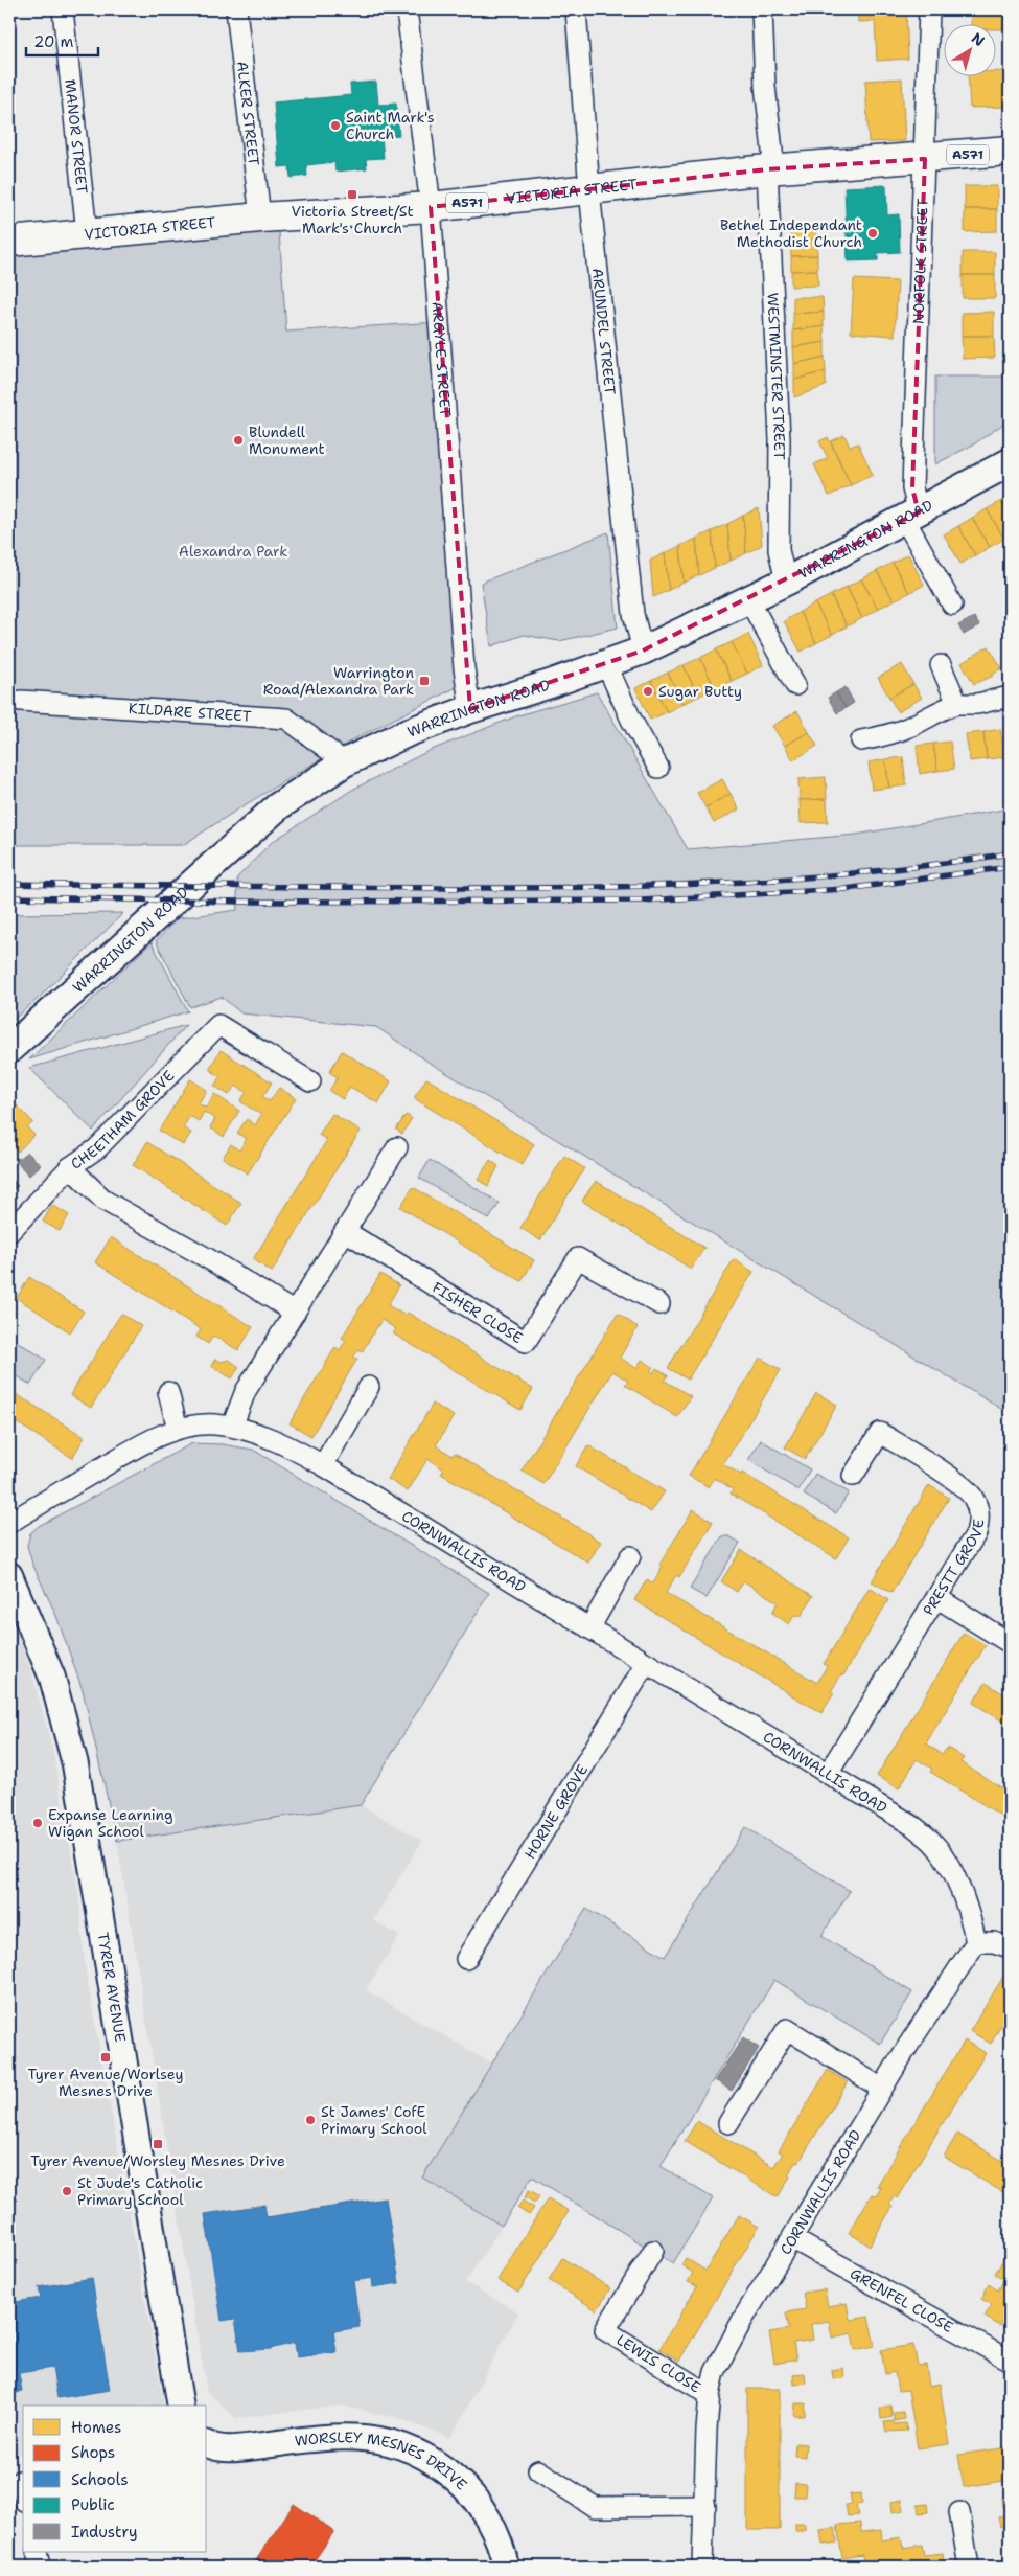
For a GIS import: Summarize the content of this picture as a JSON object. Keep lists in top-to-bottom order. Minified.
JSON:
{"streets":{"main road":["A571","VICTORIA STREET","WARRINGTON ROAD"],"street":["ALKER STREET","MANOR STREET","NORFOLK STREET","ARUNDEL STREET","ARGYLE STREET","WESTMINSTER STREET","KILDARE STREET","CHEETHAM GROVE","FISHER CLOSE","CORNWALLIS ROAD","PRESTT GROVE","HORNE GROVE","TYRER AVENUE","GRENFEL CLOSE","LEWIS CLOSE","WORSLEY MESNES DRIVE"]},"crossings":[["ALKER STREET","VICTORIA STREET"],["MANOR STREET","VICTORIA STREET"],["VICTORIA STREET","NORFOLK STREET"],["VICTORIA STREET","ARUNDEL STREET"],["VICTORIA STREET","ARGYLE STREET"],["VICTORIA STREET","WESTMINSTER STREET"],["NORFOLK STREET","WARRINGTON ROAD"],["ARUNDEL STREET","WARRINGTON ROAD"],["ARGYLE STREET","WARRINGTON ROAD"],["WESTMINSTER STREET","WARRINGTON ROAD"],["WARRINGTON ROAD","KILDARE STREET"],["CORNWALLIS ROAD","PRESTT GROVE"],["CORNWALLIS ROAD","HORNE GROVE"],["CORNWALLIS ROAD","GRENFEL CLOSE"],["CORNWALLIS ROAD","LEWIS CLOSE"]],"parks":["Alexandra Park"],"places":{"other":["Saint Mark's Church","Bethel Independant Methodist Church","Blundell Monument","Sugar Butty","Expanse Learning Wigan School","St James' CofE Primary School","St Jude's Catholic Primary School"],"transit":["Victoria Street/St Mark's Church","Warrington Road/Alexandra Park","Tyrer Avenue/Worlsey Mesnes Drive","Tyrer Avenue/Worsley Mesnes Drive"]},"legend":["Homes","Shops","Schools","Public","Industry"],"scale_bar":"20 m","north":"top right"}
